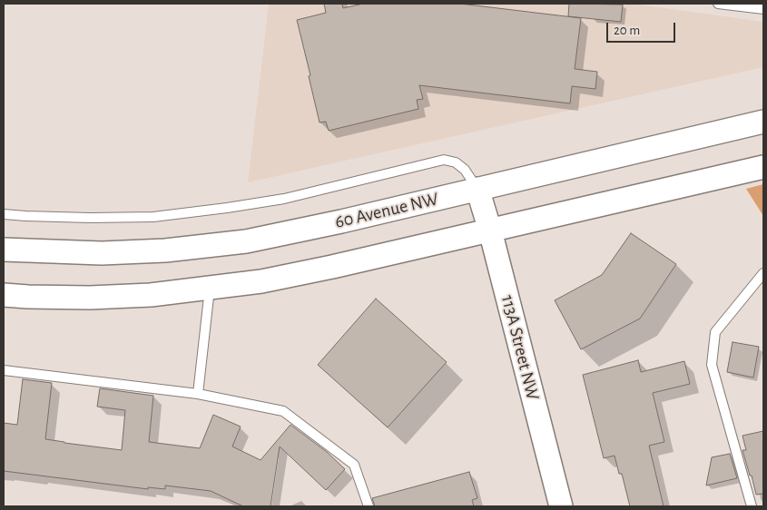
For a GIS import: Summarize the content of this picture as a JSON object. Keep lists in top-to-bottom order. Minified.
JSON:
{"streets":{"street":["60 Avenue NW","113A Street NW"]},"crossings":[["60 Avenue NW","113A Street NW"]],"scale_bar":"20 m"}
